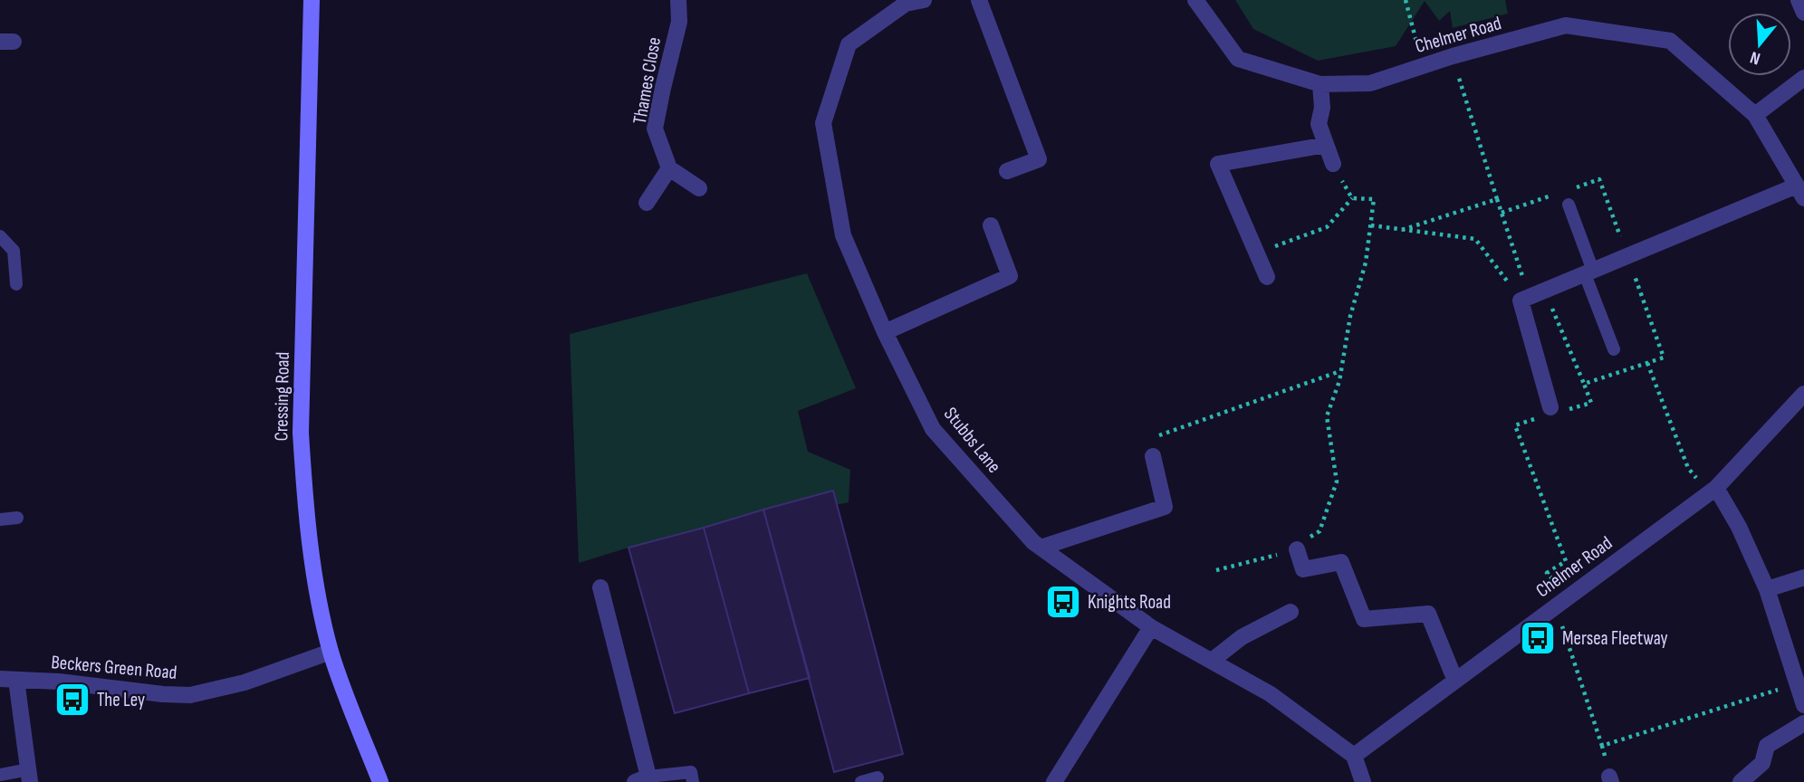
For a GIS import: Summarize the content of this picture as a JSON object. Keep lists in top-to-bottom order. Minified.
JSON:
{"streets":{"street":["Chelmer Road","Thames Close","Cressing Road","Stubbs Lane","Beckers Green Road"]},"crossings":[["Chelmer Road","Stubbs Lane"],["Cressing Road","Beckers Green Road"]],"places":{"bus stop":["Knights Road","Mersea Fleetway","The Ley"]},"north":"bottom"}
